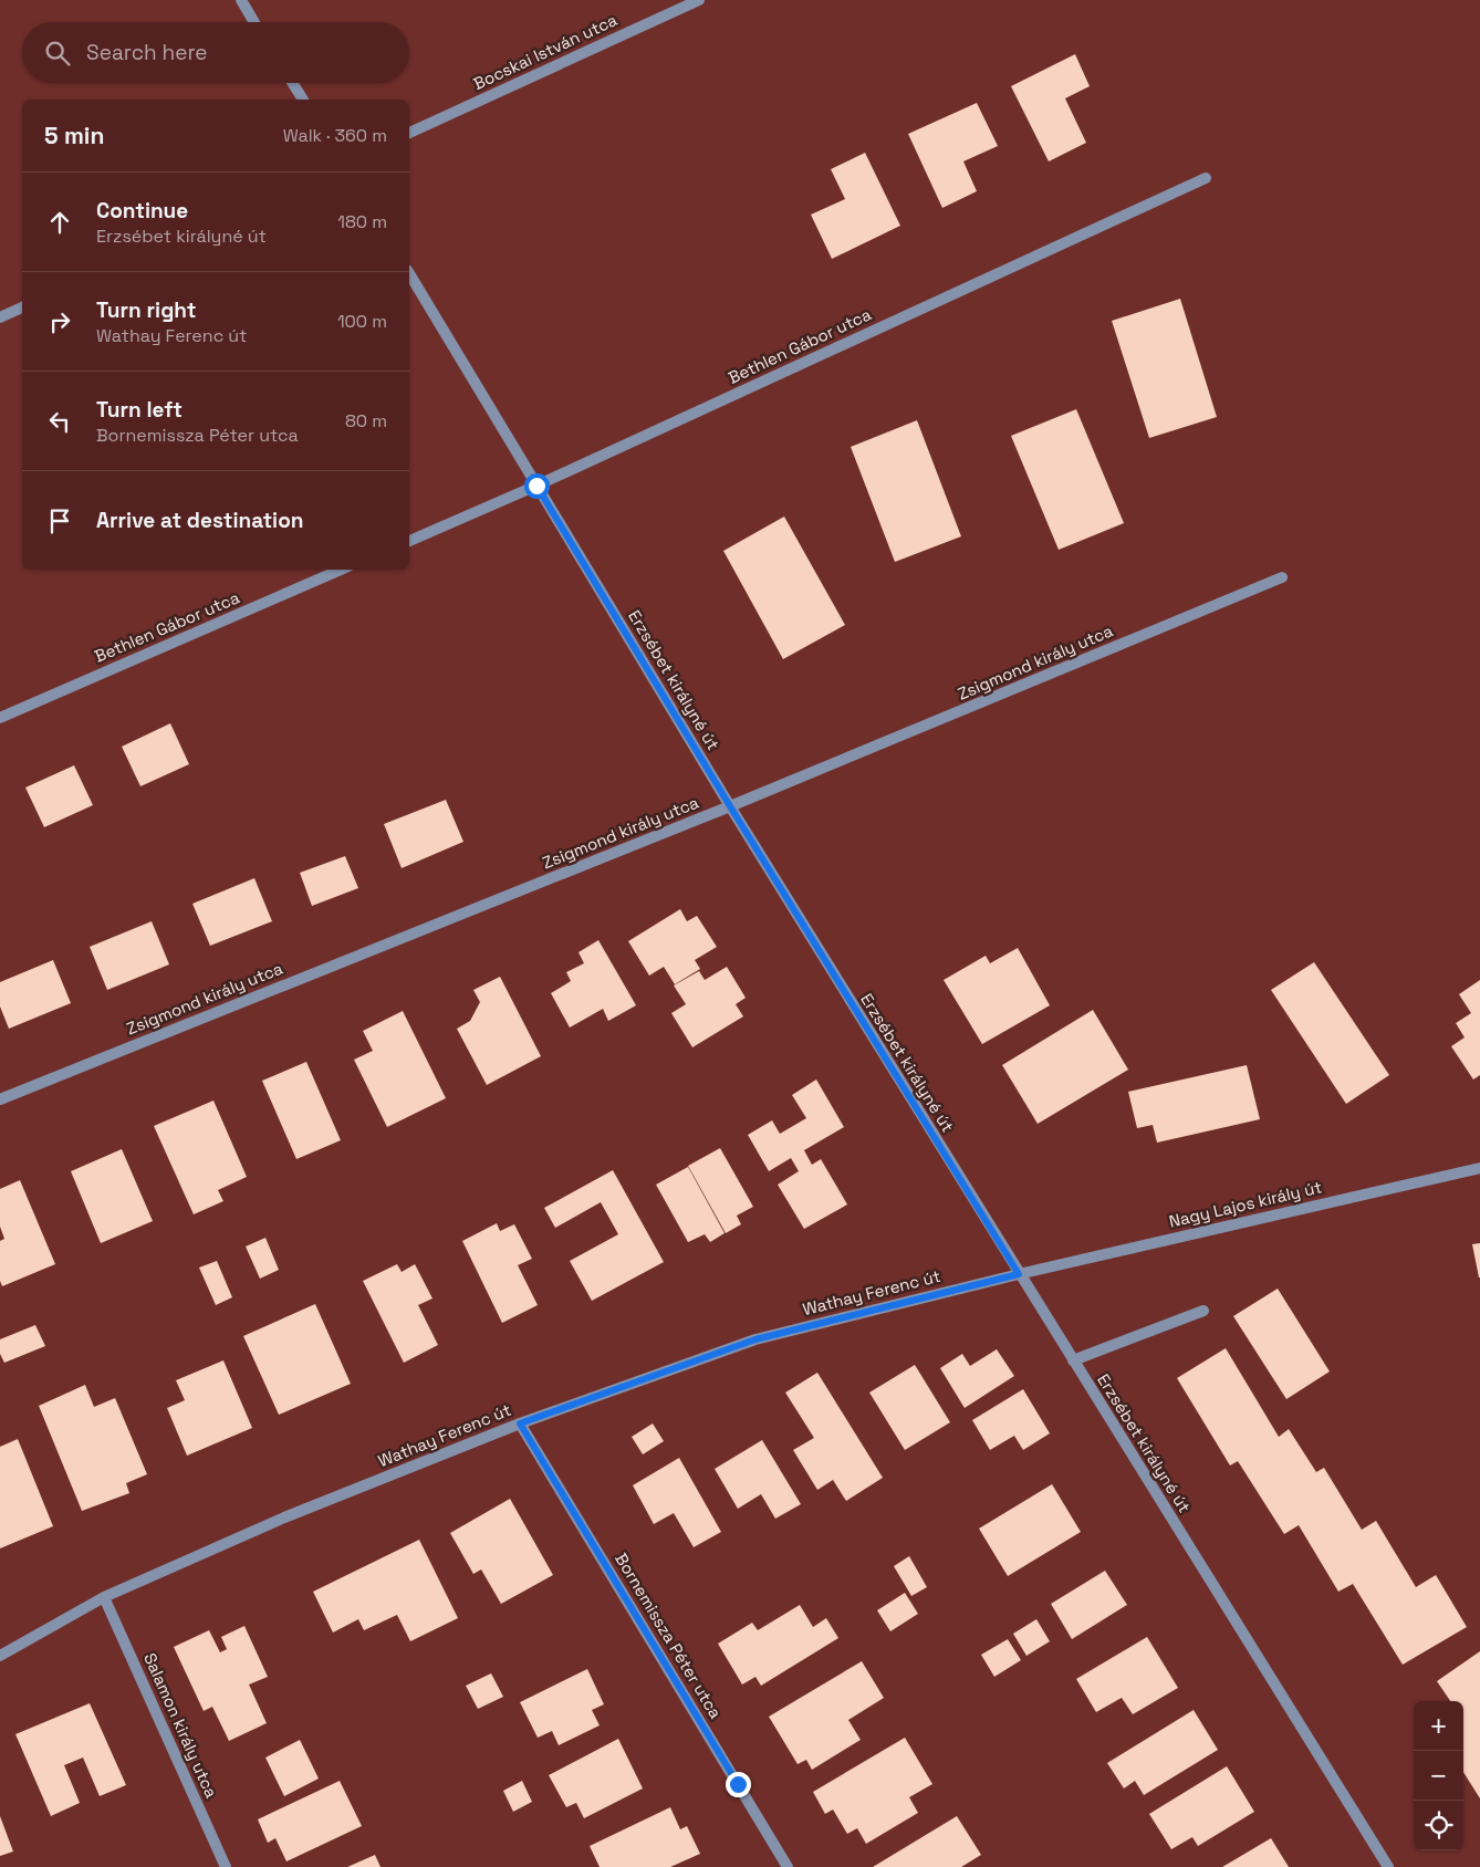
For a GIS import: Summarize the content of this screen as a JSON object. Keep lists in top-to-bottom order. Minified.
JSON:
{"streets":{"street":["Bocskai István utca","Bethlen Gábor utca","Zsigmond király utca","Erzsébet királyné út","Nagy Lajos király út","Wathay Ferenc út","Bornemissza Péter utca","Salamon király utca"]},"crossings":[["Bethlen Gábor utca","Erzsébet királyné út"],["Zsigmond király utca","Erzsébet királyné út"],["Erzsébet királyné út","Nagy Lajos király út"],["Erzsébet királyné út","Wathay Ferenc út"],["Nagy Lajos király út","Wathay Ferenc út"],["Wathay Ferenc út","Bornemissza Péter utca"],["Wathay Ferenc út","Salamon király utca"]],"page":{"search":"Search here","heading":["5 min","Walk · 360 m"],"list":[["Continue","Erzsébet királyné út","180 m"],["Turn right","Wathay Ferenc út","100 m"],["Turn left","Bornemissza Péter utca","80 m"],"Arrive at destination"],"map_buttons":["+","−"]}}
